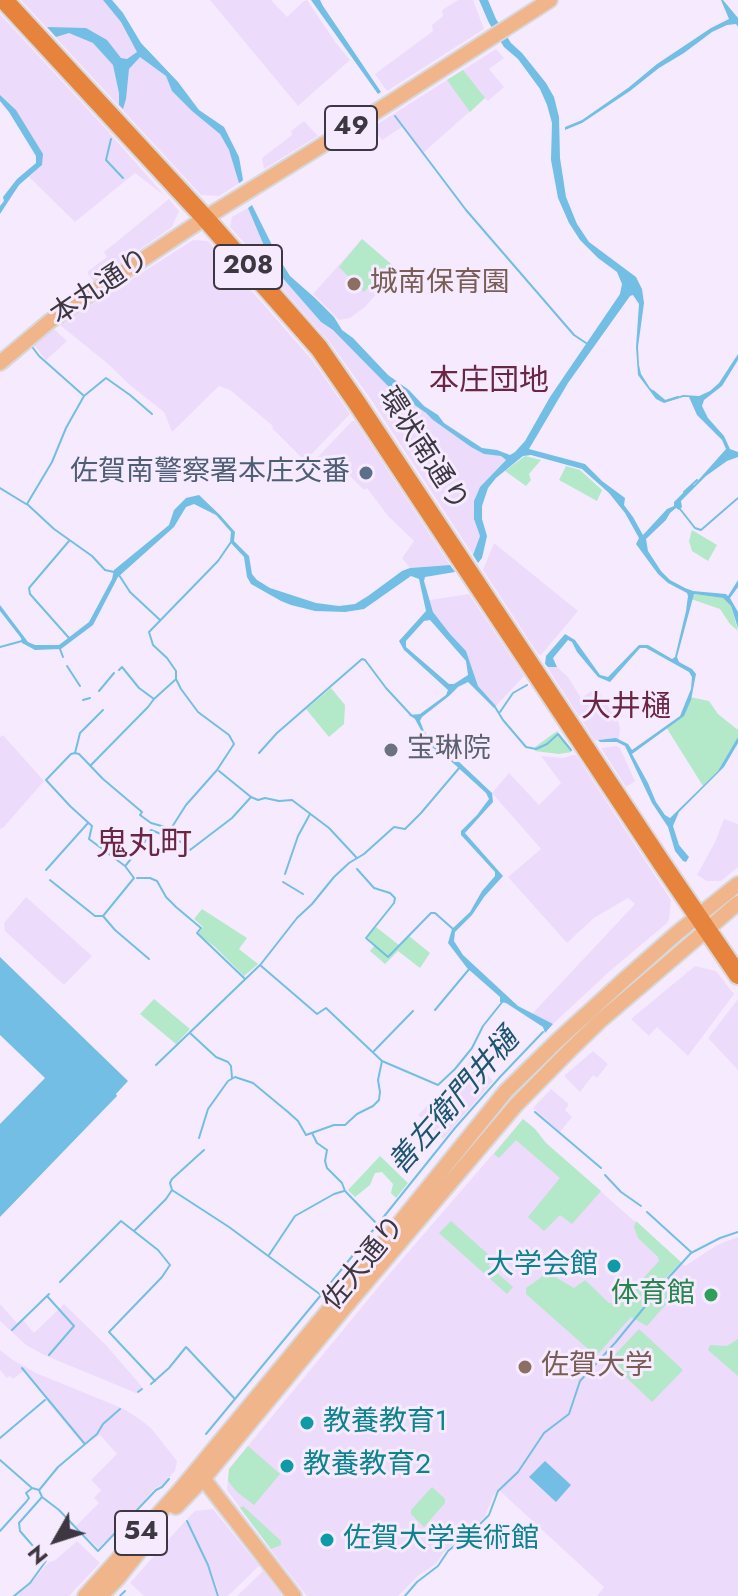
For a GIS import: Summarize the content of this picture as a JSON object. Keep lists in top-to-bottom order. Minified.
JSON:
{"streets":{"highway":["208","環状南通り"],"main road":["49","本丸通り","佐大通り","54"]},"crossings":[["49","本丸通り"],["49","環状南通り"],["本丸通り","環状南通り"],["環状南通り","佐大通り"]],"districts":["本庄団地","大井樋","鬼丸町"],"water":["善左衛門井樋"],"places":["城南保育園","佐賀南警察署本庄交番","宝琳院","大学会館","体育館","佐賀大学","教養教育1","教養教育2","佐賀大学美術館"],"north":"bottom left"}
